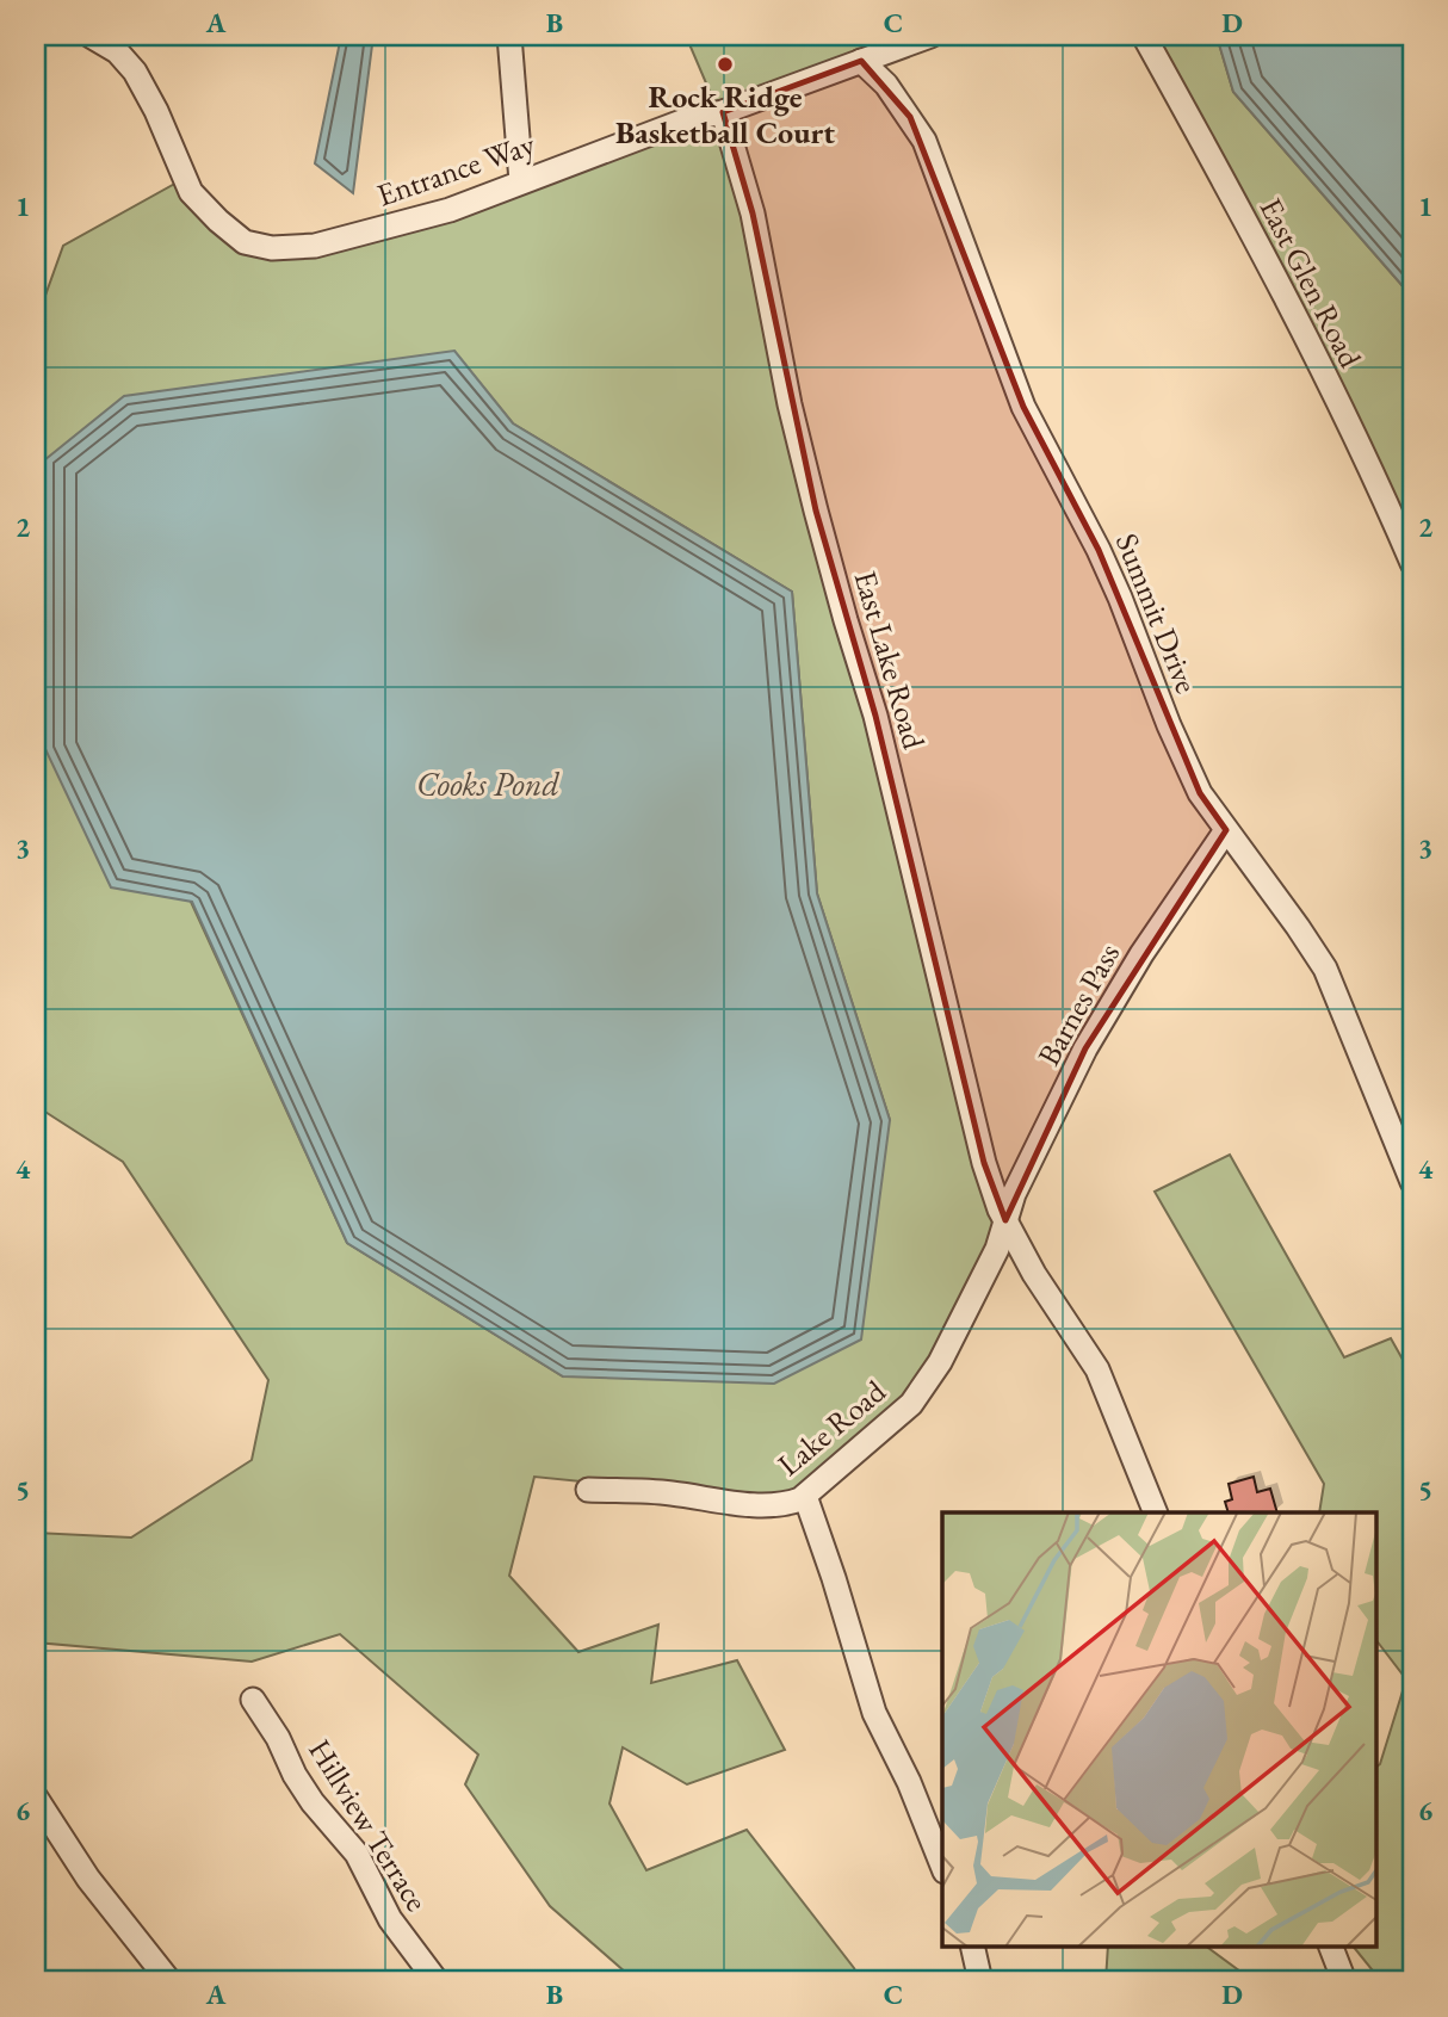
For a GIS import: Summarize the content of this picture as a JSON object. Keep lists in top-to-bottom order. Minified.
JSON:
{"streets":{"street":["Entrance Way","East Glen Road","Summit Drive","East Lake Road","Barnes Pass","Lake Road","Hillview Terrace"]},"crossings":[["Entrance Way","Summit Drive"],["Entrance Way","East Lake Road"],["Summit Drive","Barnes Pass"],["East Lake Road","Barnes Pass"],["East Lake Road","Lake Road"],["Barnes Pass","Lake Road"]],"water":["Cooks Pond"],"places":["Rock Ridge Basketball Court"],"grid":{"columns":["A","B","C","D"],"rows":["1","2","3","4","5","6"]}}
